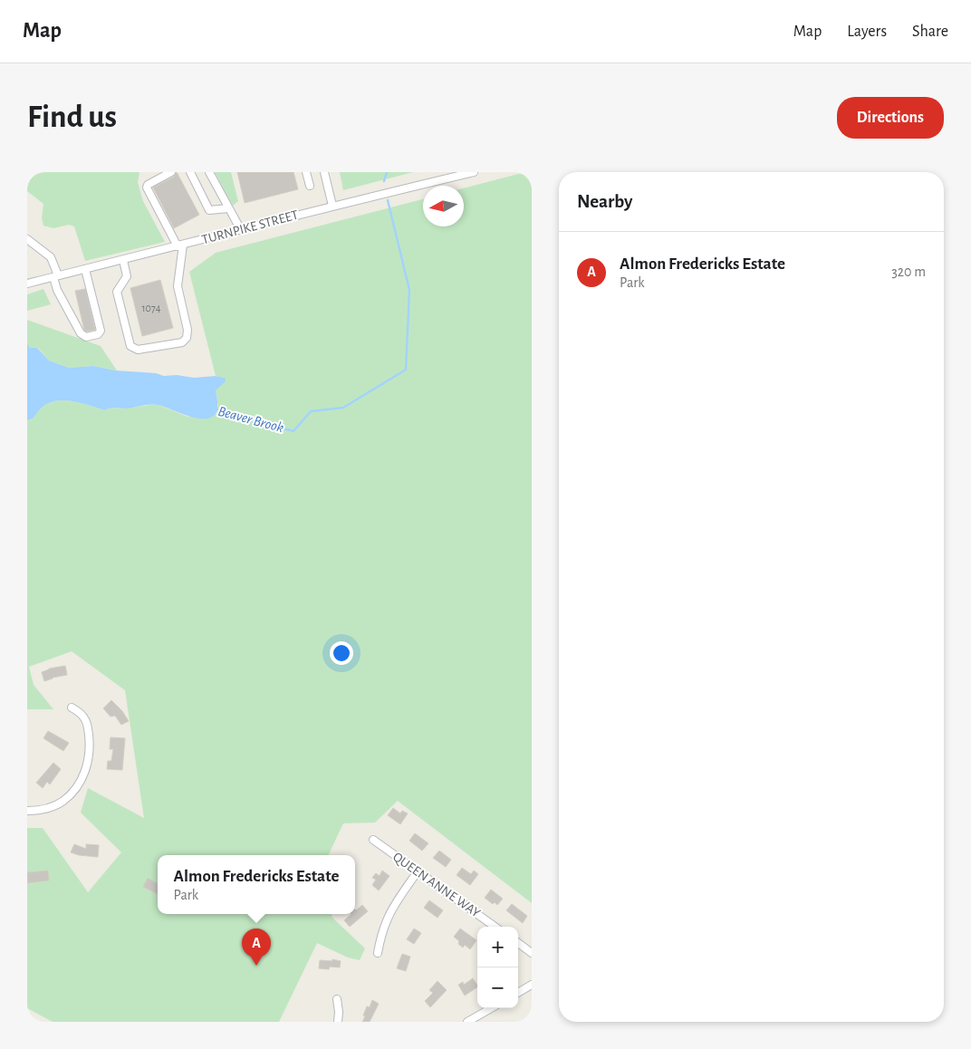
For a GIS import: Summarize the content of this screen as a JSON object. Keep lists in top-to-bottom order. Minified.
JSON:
{"streets":{"street":["TURNPIKE STREET","QUEEN ANNE WAY"]},"water":["Beaver Brook"],"house_numbers":["1074"],"north":"left","page":{"header":"Map","nav":["Map","Layers","Share"],"buttons":"Directions","title":"Find us","heading":"Nearby","list":[{"mark":"A","name":"Almon Fredericks Estate","note":"Park","value":"320 m"}],"popup":["Almon Fredericks Estate","Park"],"map_buttons":["+","−"],"pins":"A"}}
